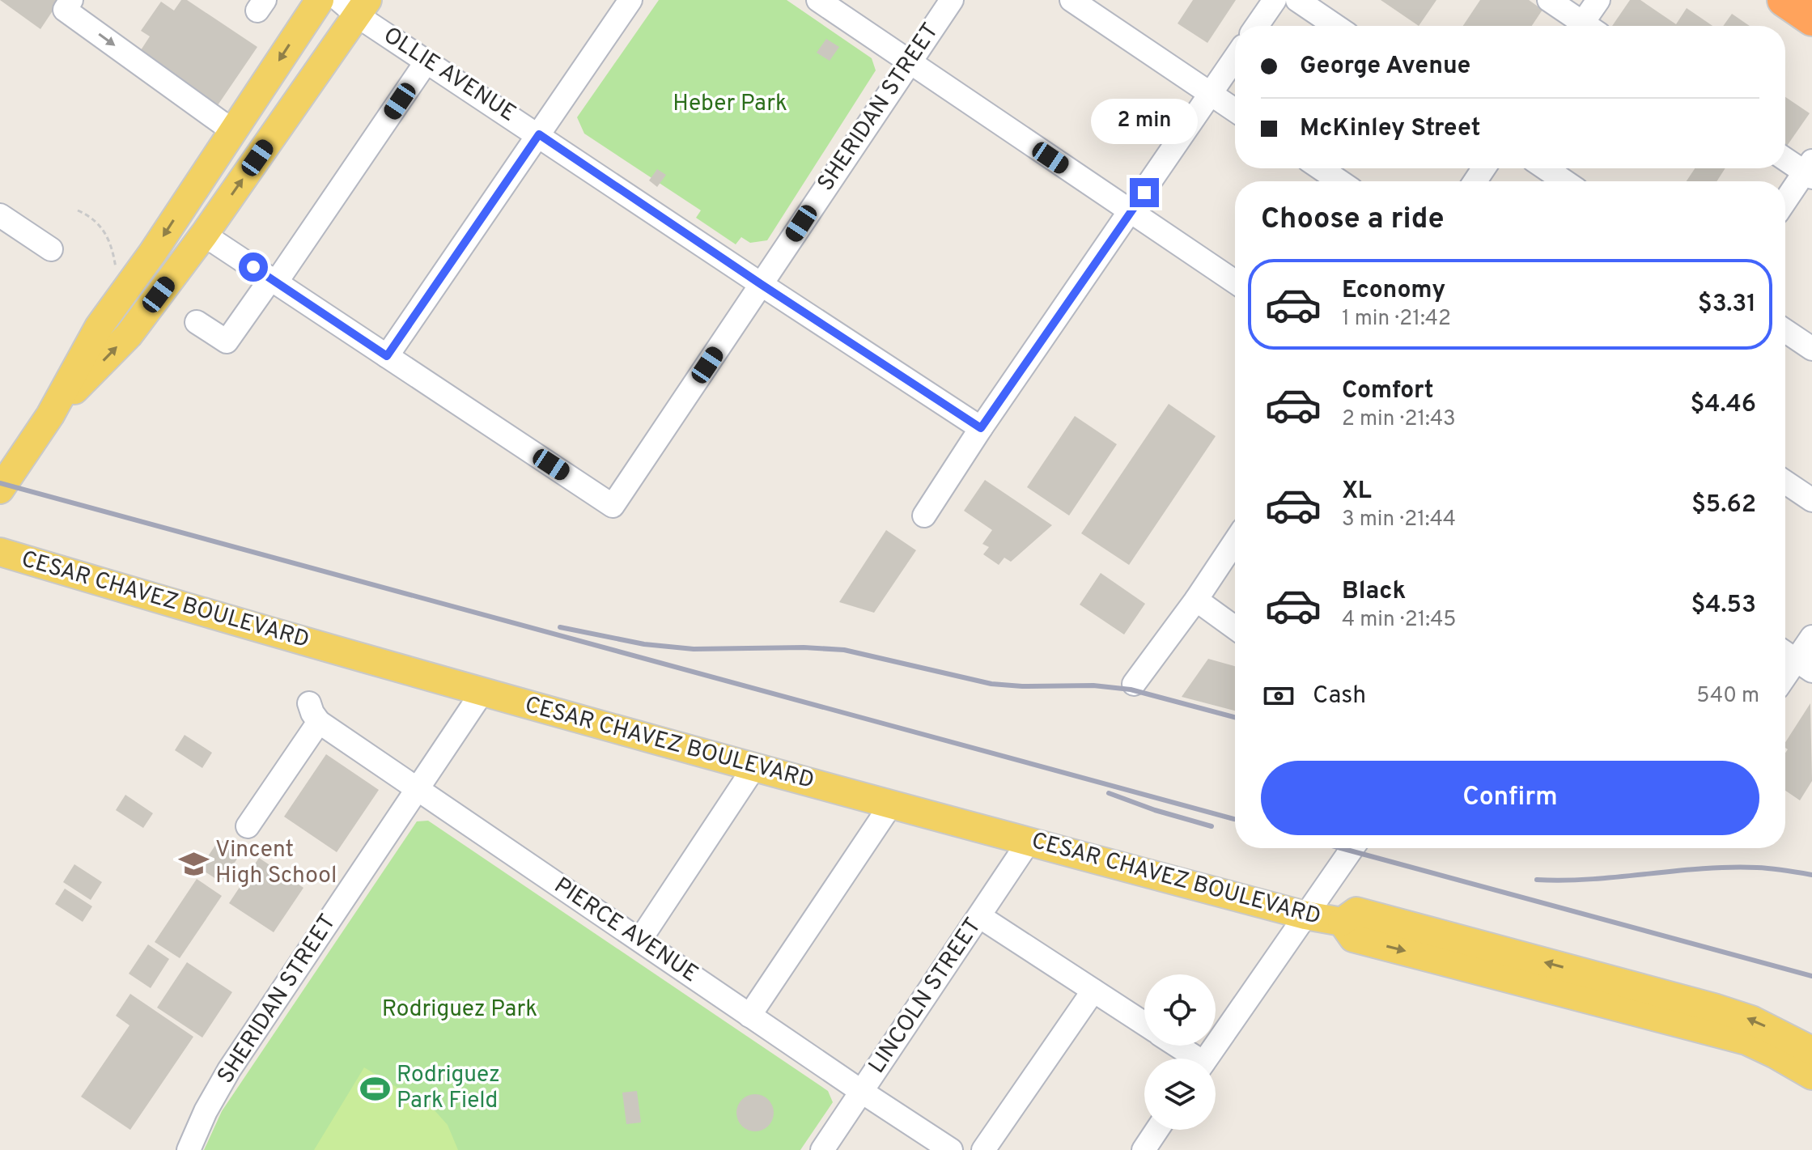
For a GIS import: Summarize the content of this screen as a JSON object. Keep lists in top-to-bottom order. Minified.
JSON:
{"streets":{"main road":["CESAR CHAVEZ BOULEVARD"],"street":["OLLIE AVENUE","SHERIDAN STREET","PIERCE AVENUE","LINCOLN STREET"]},"crossings":[["OLLIE AVENUE","SHERIDAN STREET"],["SHERIDAN STREET","CESAR CHAVEZ BOULEVARD"],["SHERIDAN STREET","PIERCE AVENUE"],["CESAR CHAVEZ BOULEVARD","LINCOLN STREET"],["PIERCE AVENUE","LINCOLN STREET"]],"parks":["Heber Park","Rodriguez Park"],"places":{"school or university":["Vincent High School"],"sports":["Rodriguez Park Field"]},"page":{"banner":["George Avenue","McKinley Street"],"bubble":"2 min","heading":"Choose a ride","list":[{"name":"Economy","note":"1 min · 21:42","value":"$3.31"},{"name":"Comfort","note":"2 min · 21:43","value":"$4.46"},{"name":"XL","note":"3 min · 21:44","value":"$5.62"},{"name":"Black","note":"4 min · 21:45","value":"$4.53"}],"pay":["Cash","540 m"],"buttons":"Confirm"}}
